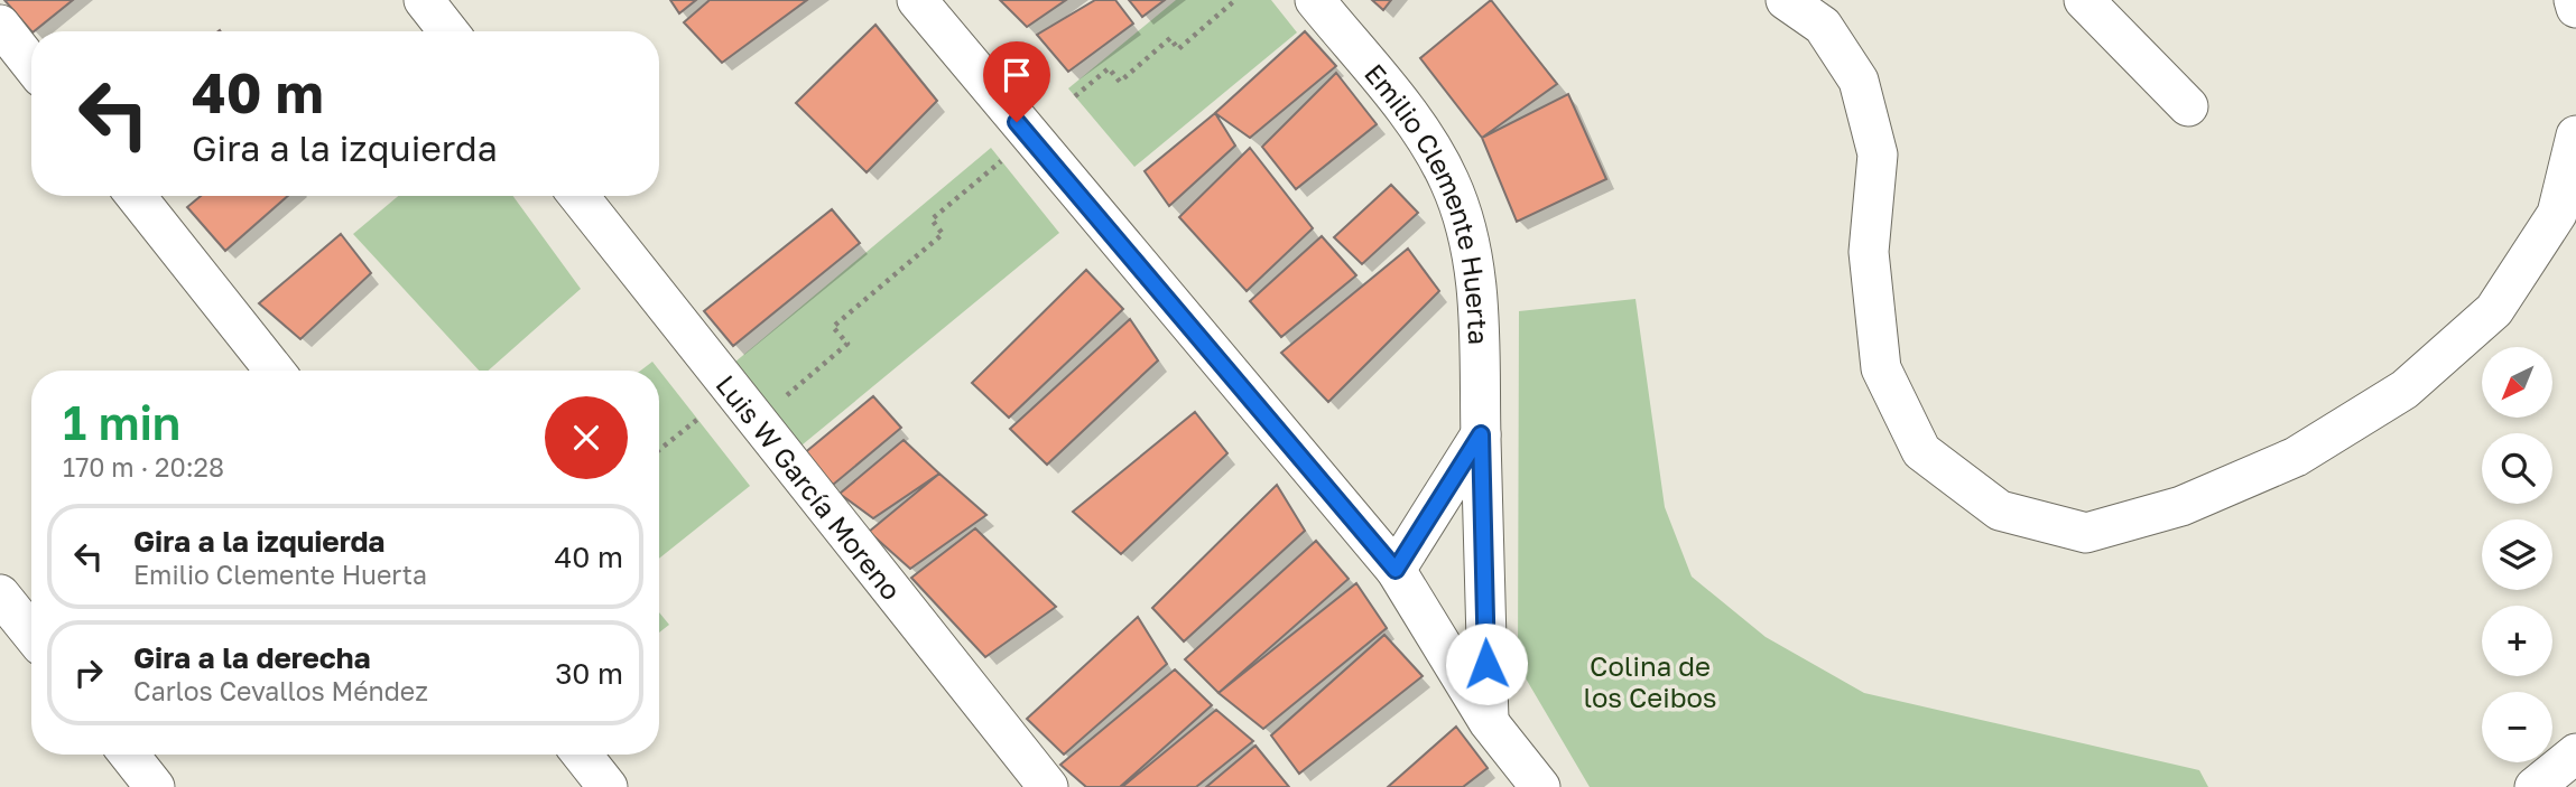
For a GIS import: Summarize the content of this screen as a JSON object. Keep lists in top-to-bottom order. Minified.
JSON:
{"streets":{"street":["Emilio Clemente Huerta","Luis W García Moreno"]},"parks":["Colina de los Ceibos"],"north":"bottom left","page":{"turn":["40 m","Gira a la izquierda"],"map_buttons":["+","−"],"heading":["1 min","170 m · 20:28"],"list":[{"name":"Gira a la izquierda","note":"Emilio Clemente Huerta","value":"40 m"},{"name":"Gira a la derecha","note":"Carlos Cevallos Méndez","value":"30 m"}]}}
